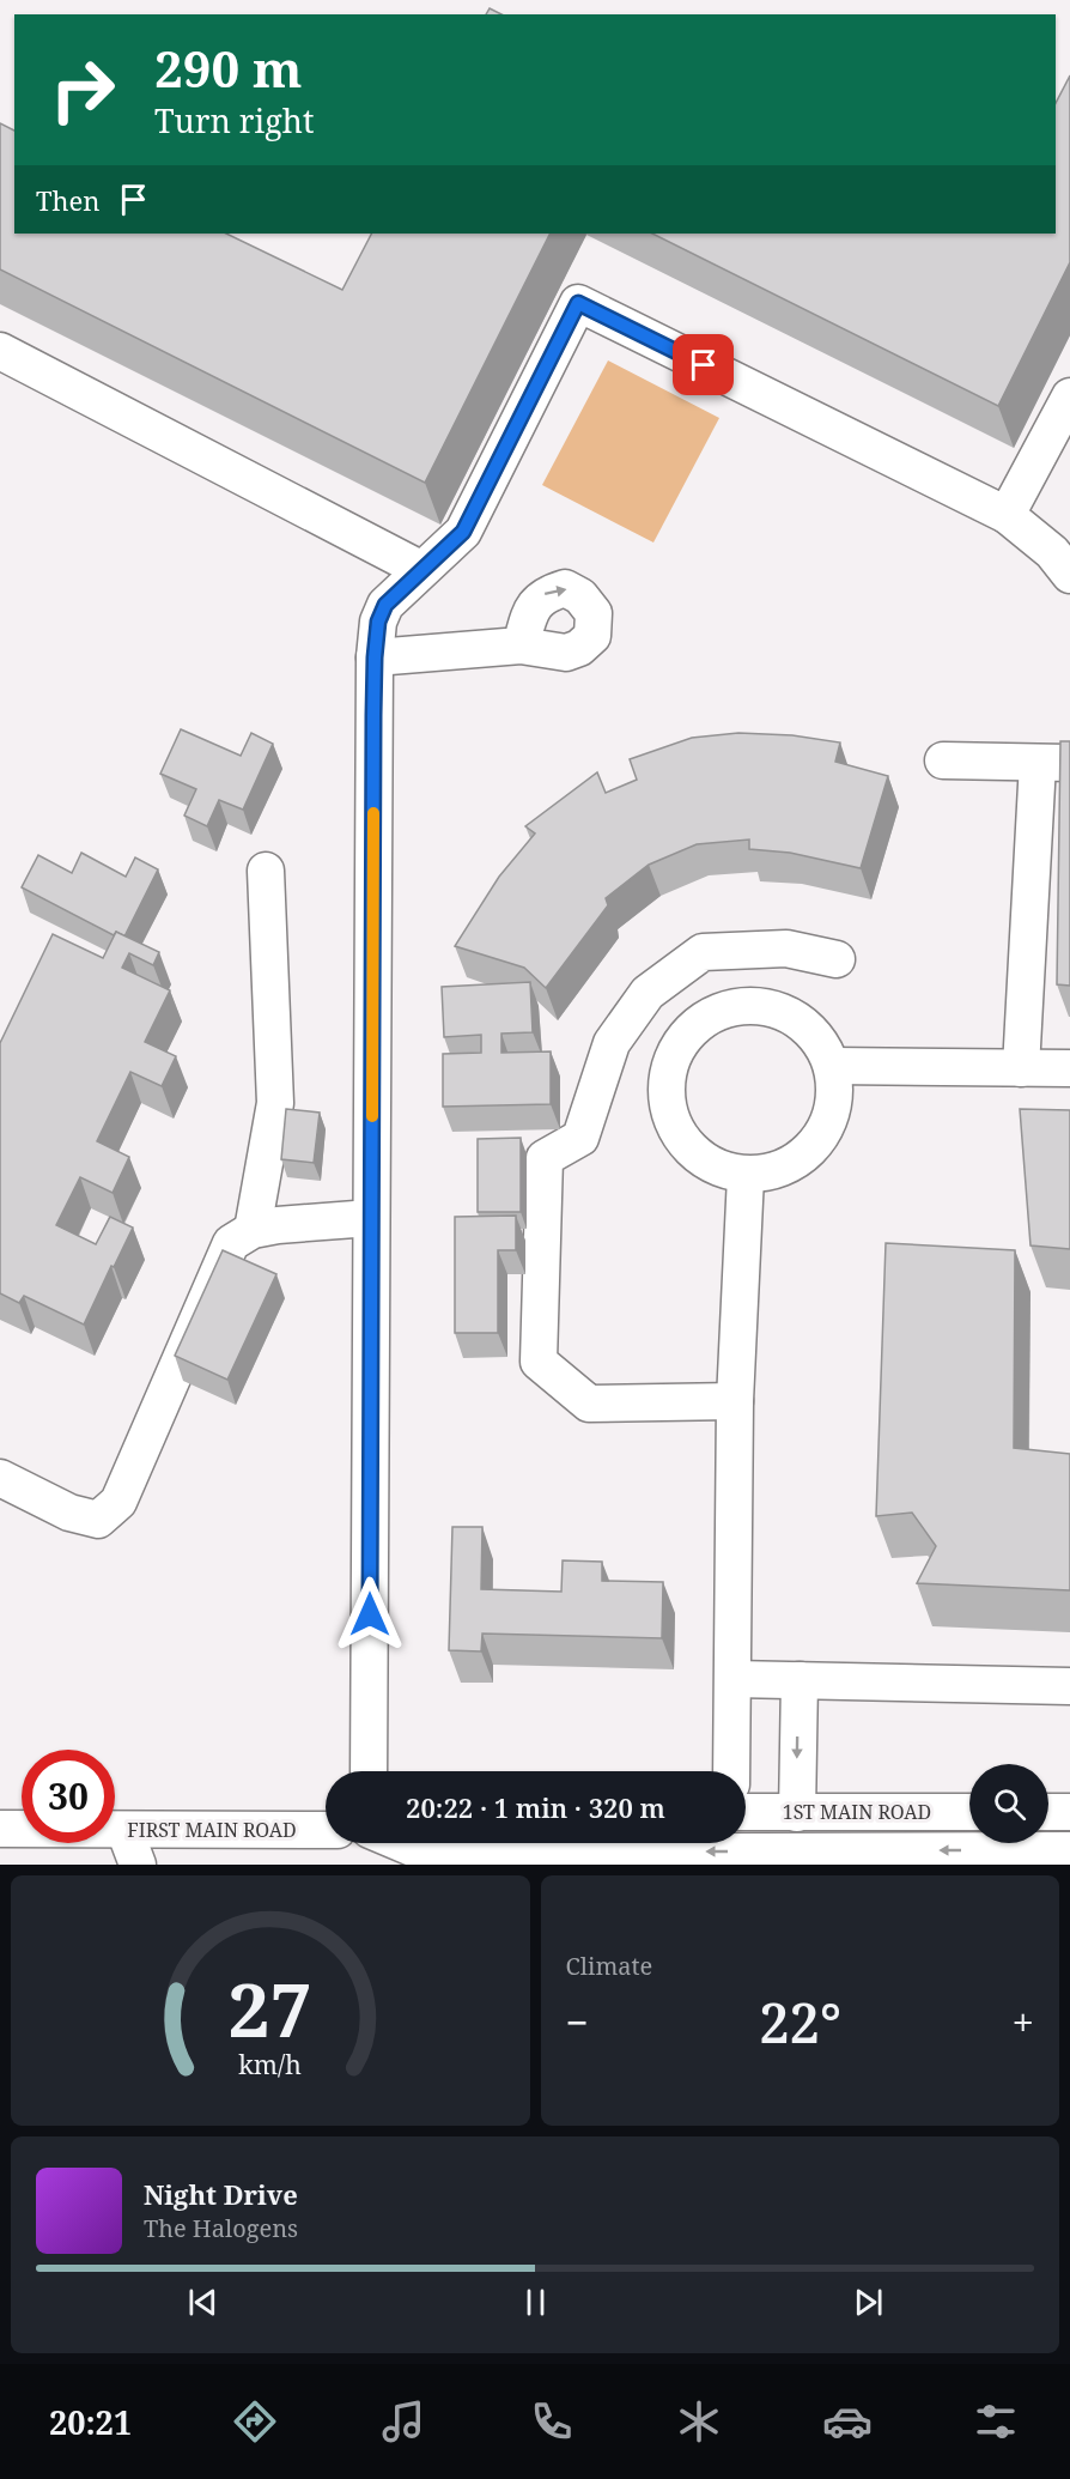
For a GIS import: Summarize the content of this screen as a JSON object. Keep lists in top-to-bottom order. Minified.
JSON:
{"streets":{"street":["1ST MAIN ROAD","FIRST MAIN ROAD"]},"page":{"turn":["290 m","Turn right"],"then":"Then","limit":"30","trip":"20:22 · 1 min · 320 m","tile":"Climate","heat":["−","22°","+"],"song":["Night Drive","The Halogens"],"tabs":"20:21","gauge":["27","km/h"]}}
